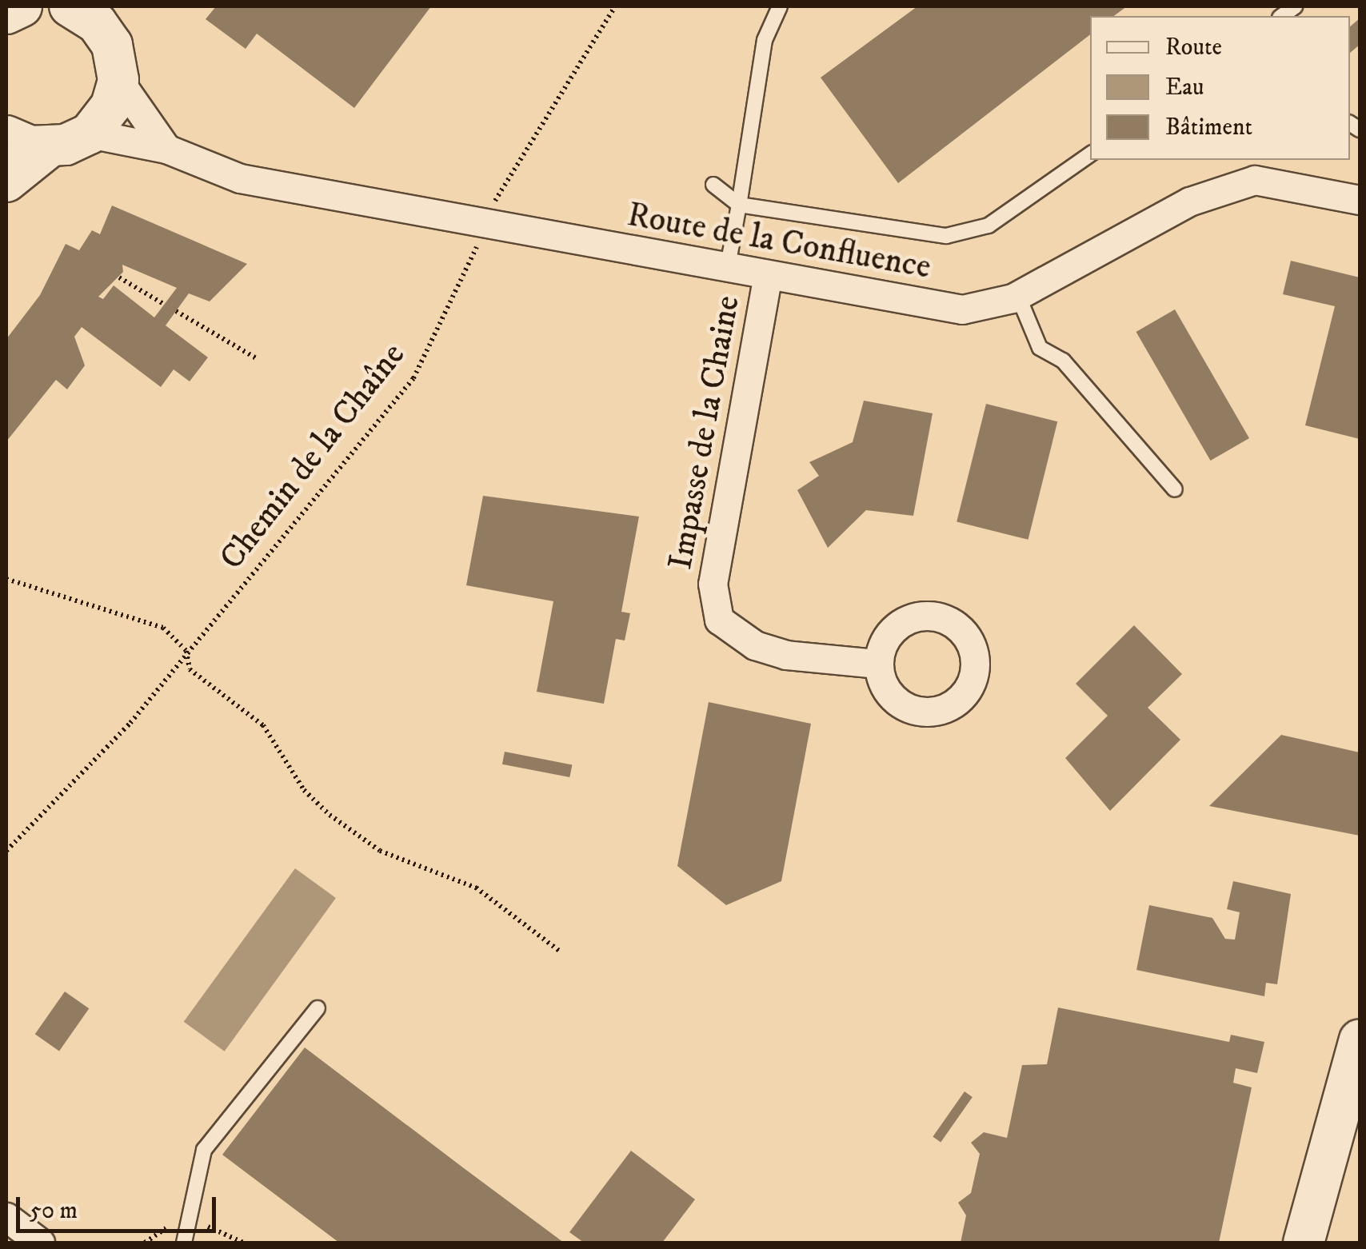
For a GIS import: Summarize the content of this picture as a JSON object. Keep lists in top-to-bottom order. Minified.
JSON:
{"streets":{"street":["Route de la Confluence","Impasse de la Chaine"],"path":["Chemin de la Chaîne"]},"crossings":[["Route de la Confluence","Impasse de la Chaine"],["Route de la Confluence","Chemin de la Chaîne"]],"legend":["Route","Eau","Bâtiment"],"scale_bar":"50 m"}
